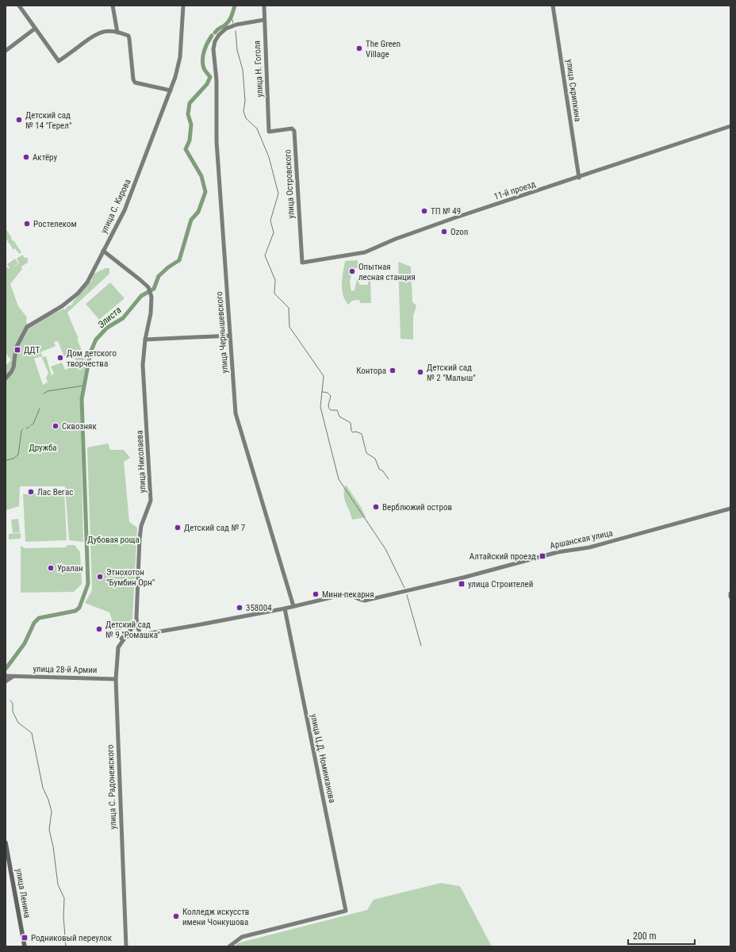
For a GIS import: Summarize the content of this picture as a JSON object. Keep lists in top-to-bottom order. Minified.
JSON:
{"streets":{"main road":["улица Ленина"],"street":["улица Н. Гоголя","улица Скрипкина","улица Островского","11-й проезд","улица С. Кирова","улица Чернышевского","улица Николаева","Аршанская улица","улица 28-й Армии","улица Ц.Д. Номинханова","улица С. Радонежского"]},"crossings":[["улица Н. Гоголя","улица Островского"],["улица Н. Гоголя","улица Чернышевского"],["улица Скрипкина","11-й проезд"],["улица Островского","11-й проезд"],["улица С. Кирова","улица Николаева"],["улица Чернышевского","Аршанская улица"],["улица Николаева","Аршанская улица"],["Аршанская улица","улица Ц.Д. Номинханова"],["улица 28-й Армии","улица С. Радонежского"]],"water":["Элиста"],"parks":["Дружба","Дубовая роща"],"places":{"other":["The Green Village","Детский сад № 14 \"Герел\"","Актёру","ТП № 49","Ростелеком","Ozon","Опытная лесная станция","Дом детского творчества","Контора","Детский сад № 2 \"Малыш\"","Сквозняк","Лас Вегас","Верблюжий остров","Детский сад № 7","Уралан","Этнохотон \"Бумбин Орн\"","Мини-пекарня","358004","Детский сад № 9 \"Ромашка\"","Колледж искусств имени Чонкушова"],"transit":["ДДТ","Алтайский проезд","улица Строителей","Родниковый переулок"]},"scale_bar":"200 m"}
